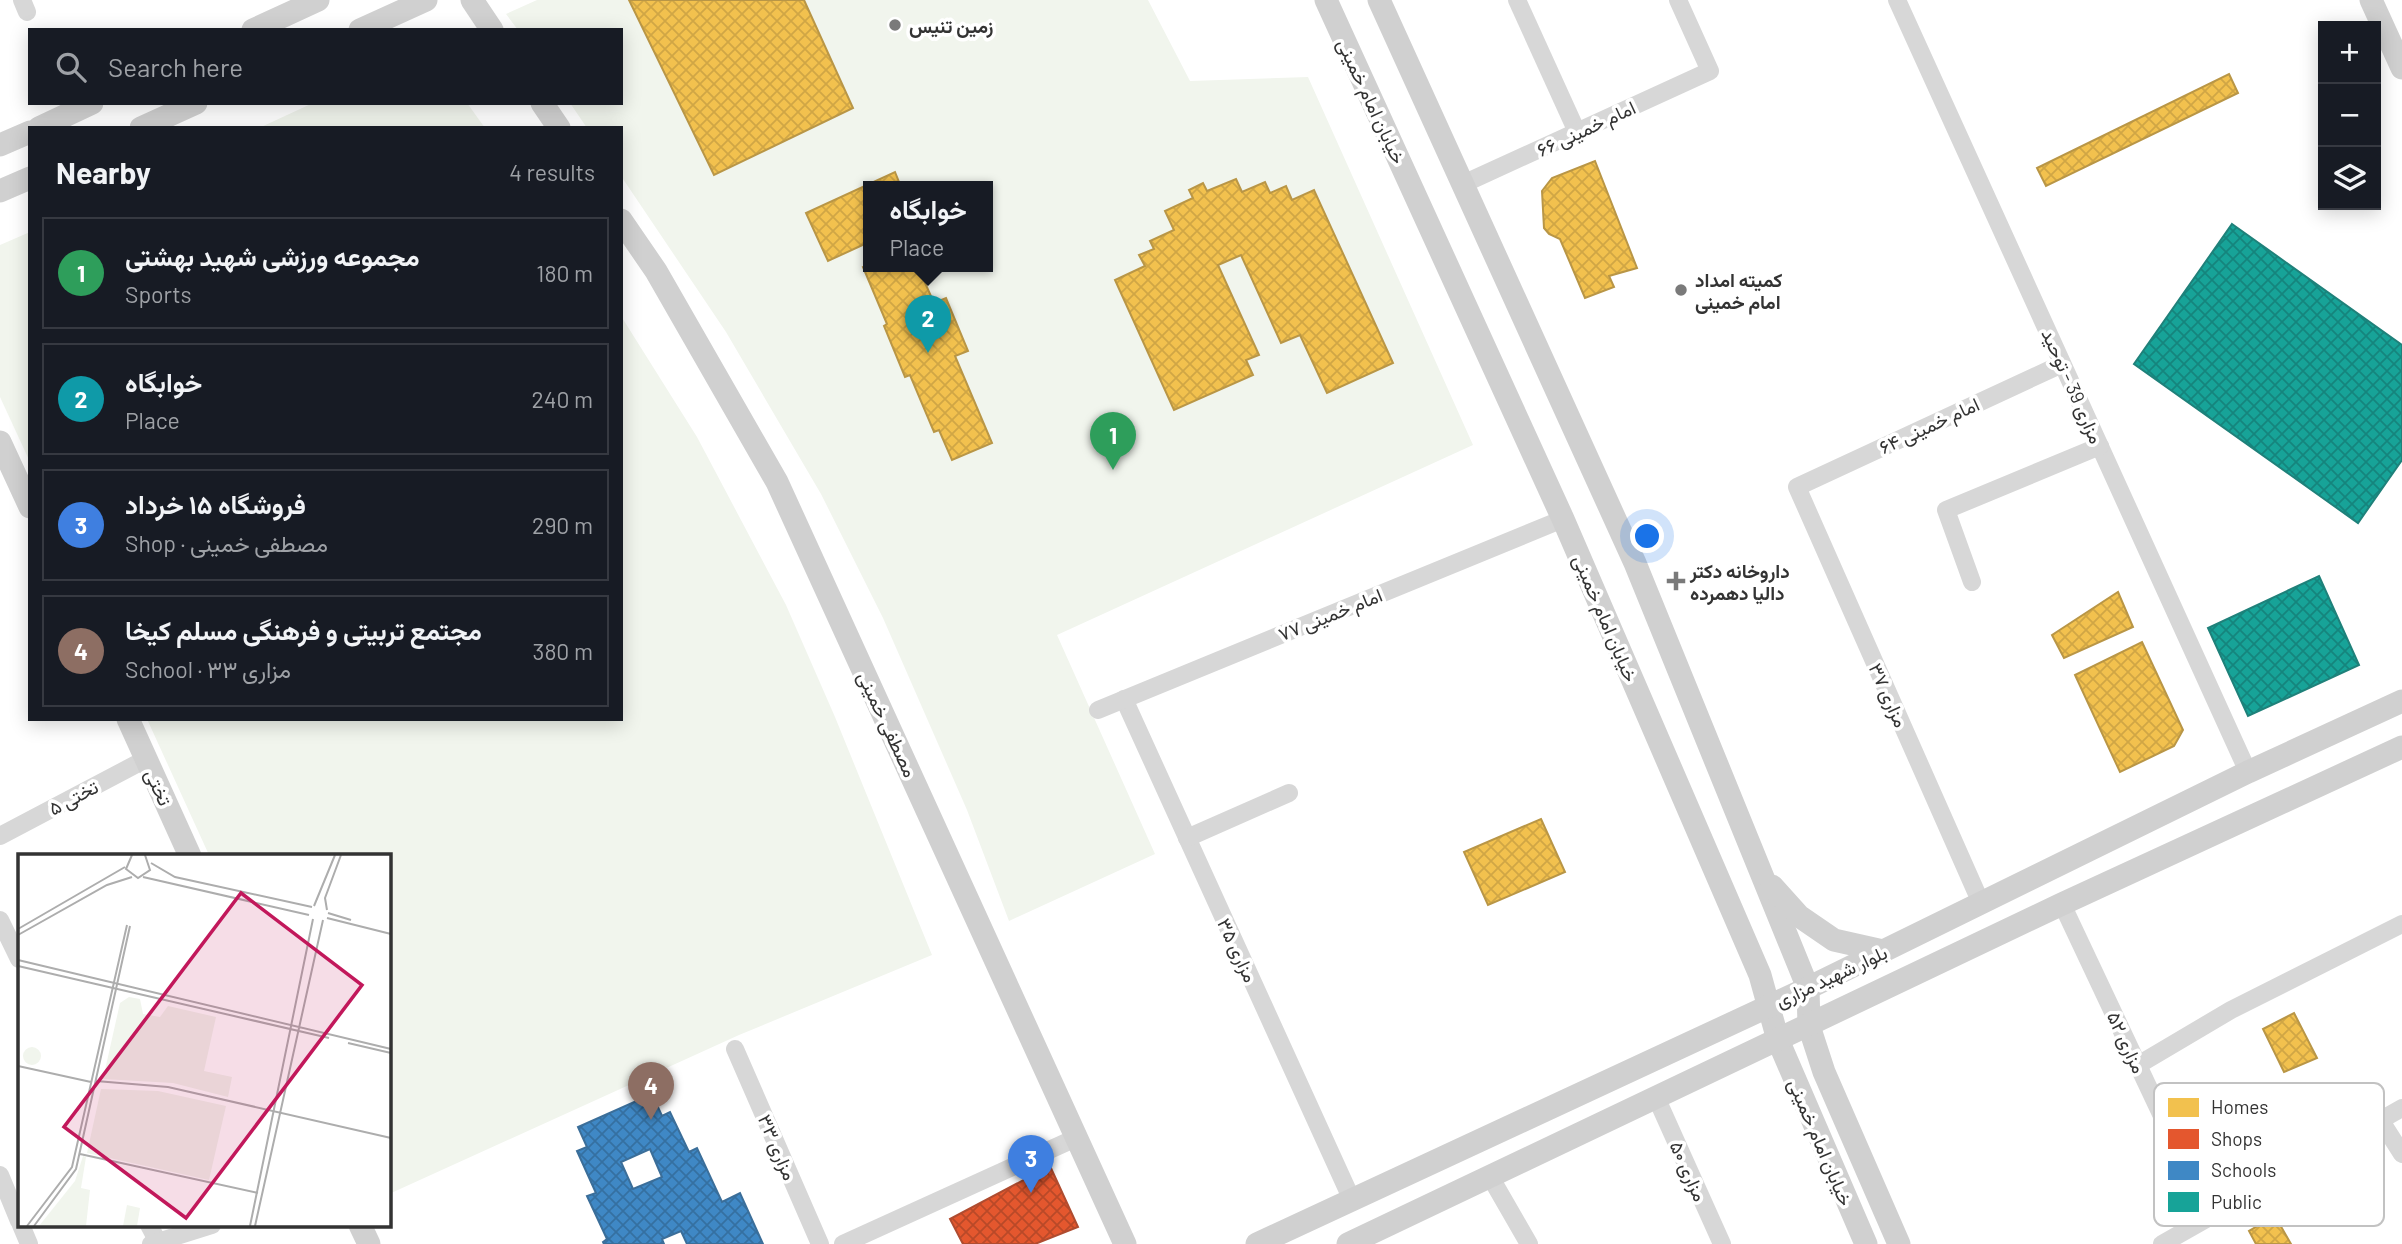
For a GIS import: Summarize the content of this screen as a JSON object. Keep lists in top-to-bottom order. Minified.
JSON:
{"streets":{"main road":["خیابان امام خمینی","مصطفی خمینی","تختی","بلوار شهید مزاری"],"street":["امام خمینی ۶۶","مزاری 39 - توحید","امام خمینی ۶۴","امام خمینی ۷۷","مزاری ۳۷","تختی ۵","مزاری ۳۵","مزاری ۵۲","مزاری ۳۳","مزاری ۵۰"]},"crossings":[["خیابان امام خمینی","امام خمینی ۶۶"],["خیابان امام خمینی","امام خمینی ۷۷"],["خیابان امام خمینی","بلوار شهید مزاری"],["مزاری 39 - توحید","امام خمینی ۶۴"],["مزاری 39 - توحید","بلوار شهید مزاری"],["امام خمینی ۶۴","مزاری ۳۷"],["امام خمینی ۷۷","مزاری ۳۵"],["مزاری ۳۷","بلوار شهید مزاری"],["تختی","تختی ۵"],["مزاری ۳۵","بلوار شهید مزاری"],["بلوار شهید مزاری","مزاری ۵۲"],["بلوار شهید مزاری","مزاری ۵۰"]],"places":{"other":["زمین تنیس","کمیته امداد امام خمینی"],"health":["داروخانه دکتر دالیا دهمرده"]},"legend":["Homes","Shops","Schools","Public"],"page":{"map_buttons":["+","−"],"search":"Search here","heading":["Nearby","4 results"],"popup":["خوابگاه","Place"],"list":[{"mark":"1","name":"مجموعه ورزشی شهید بهشتی","note":"Sports","value":"180 m"},{"mark":"2","name":"خوابگاه","note":"Place","value":"240 m"},{"mark":"3","name":"فروشگاه ۱۵ خرداد","note":"Shop · مصطفی خمینی","value":"290 m"},{"mark":"4","name":"مجتمع تربیتی و فرهنگی مسلم کیخا","note":"School · مزاری ۳۳","value":"380 m"}],"pins":["2","1","4","3"]}}
